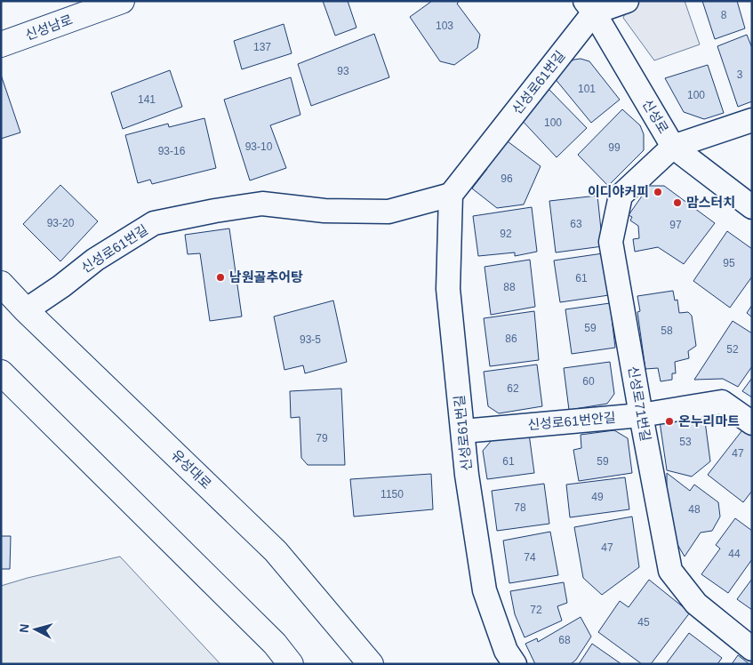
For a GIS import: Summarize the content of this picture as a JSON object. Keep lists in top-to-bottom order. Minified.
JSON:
{"streets":{"main road":["신성남로","유성대로"],"street":["신성로61번길","신성로","신성로71번길","신성로61번안길"]},"crossings":[["신성로61번길","신성로"],["신성로61번길","신성로61번안길"],["신성로61번길","유성대로"],["신성로","신성로71번길"],["신성로71번길","신성로61번안길"]],"places":["이디야커피","맘스터치","남원골추어탕","온누리마트"],"house_numbers":["8","103","137","93","3","101","100","141","100","93-10","99","93-16","96","93-20","63","97","92","95","61","88","59","58","86","93-5","52","60","62","79","53","47","61","59","1150","49","78","48","47","44","74","72","45","68"],"north":"left"}
